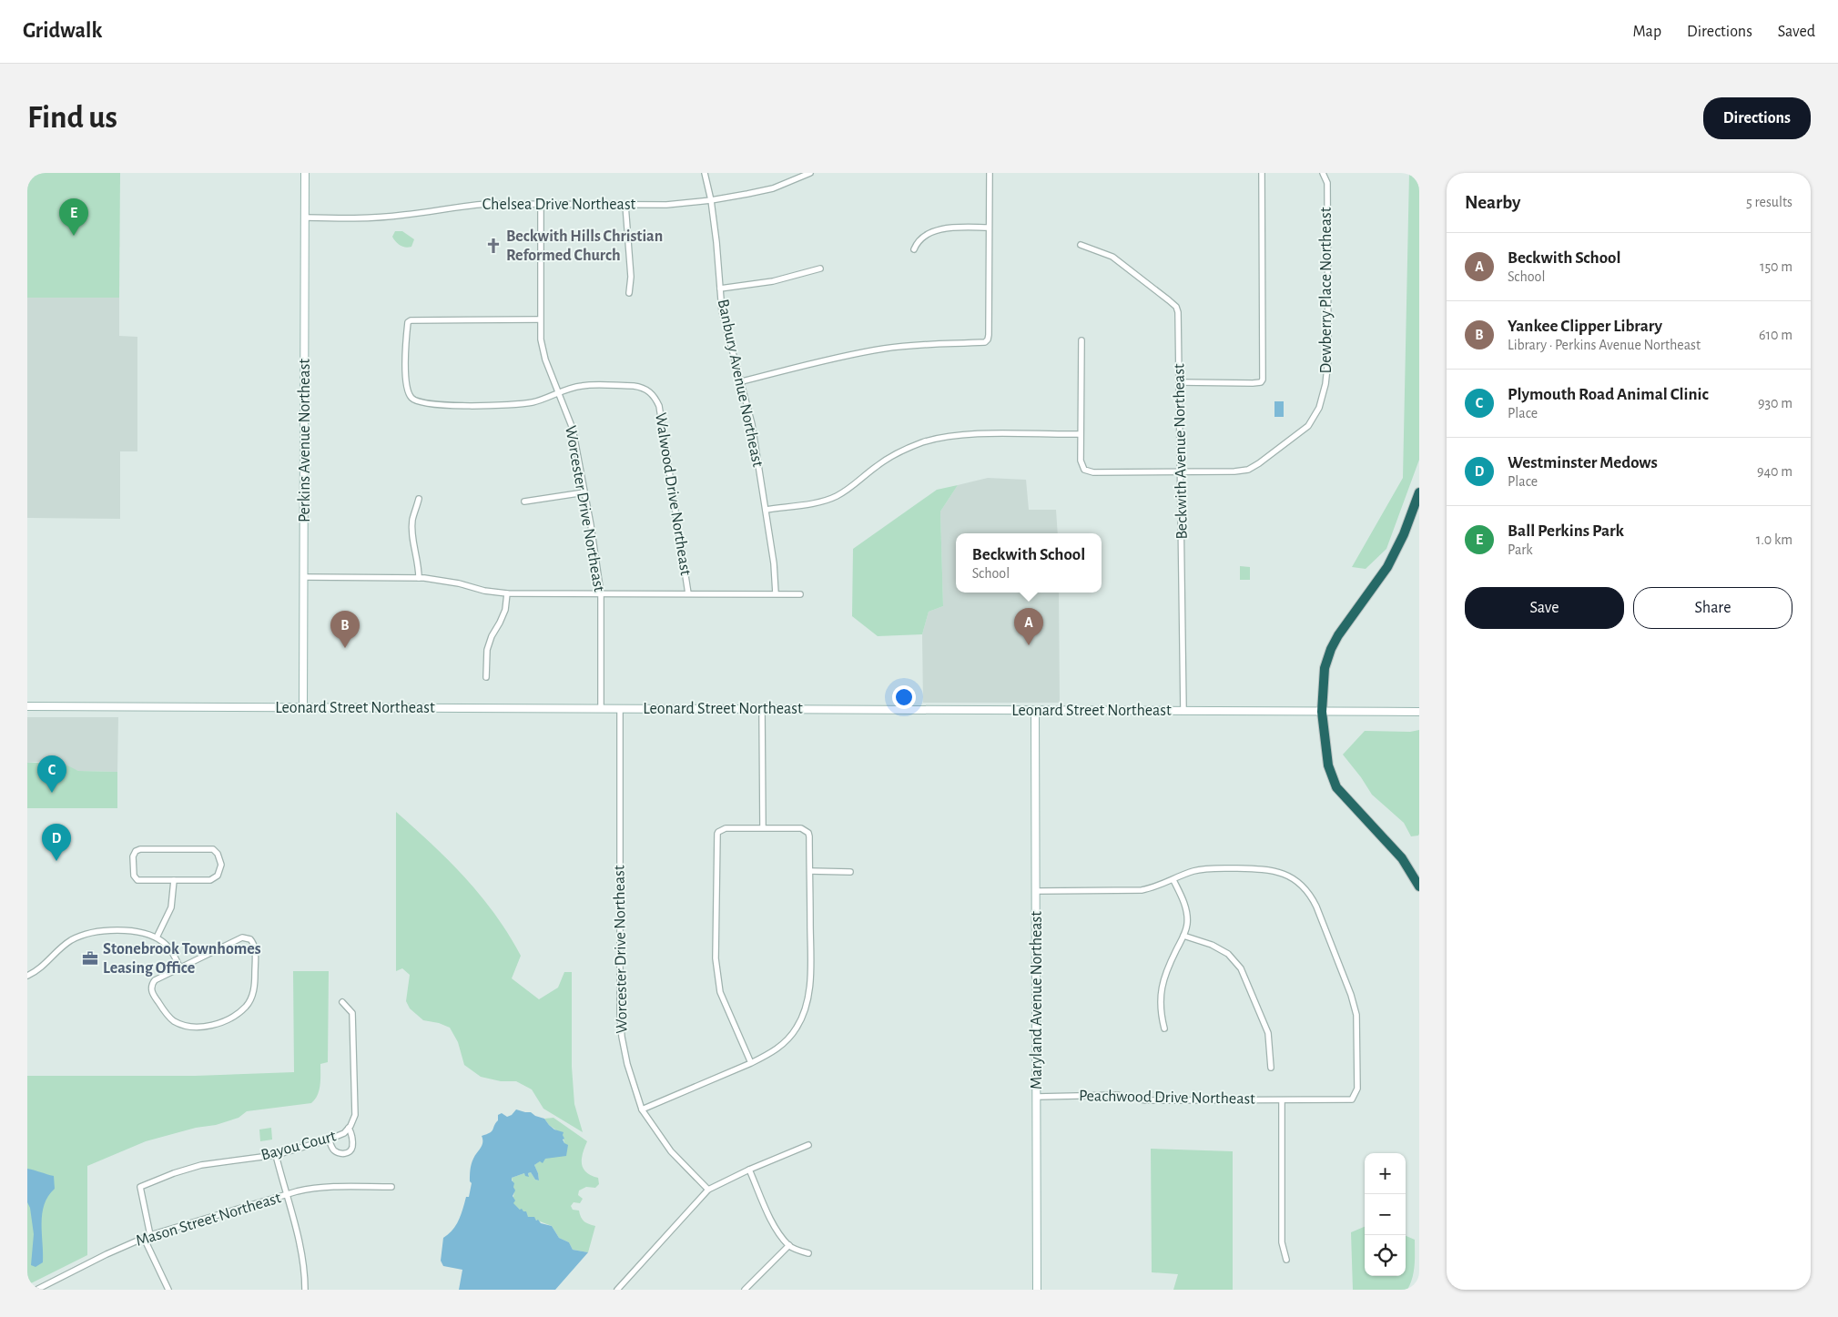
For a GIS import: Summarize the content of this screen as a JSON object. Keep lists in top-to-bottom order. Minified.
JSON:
{"streets":{"main road":["Perkins Avenue Northeast","Leonard Street Northeast","Maryland Avenue Northeast"],"street":["Chelsea Drive Northeast","Dewberry Place Northeast","Banbury Avenue Northeast","Beckwith Avenue Northeast","Walwood Drive Northeast","Worcester Drive Northeast","Peachwood Drive Northeast","Bayou Court","Mason Street Northeast"]},"crossings":[["Chelsea Drive Northeast","Banbury Avenue Northeast"],["Chelsea Drive Northeast","Perkins Avenue Northeast"],["Chelsea Drive Northeast","Worcester Drive Northeast"],["Dewberry Place Northeast","Beckwith Avenue Northeast"],["Perkins Avenue Northeast","Leonard Street Northeast"],["Beckwith Avenue Northeast","Leonard Street Northeast"],["Walwood Drive Northeast","Worcester Drive Northeast"],["Worcester Drive Northeast","Leonard Street Northeast"],["Leonard Street Northeast","Maryland Avenue Northeast"],["Maryland Avenue Northeast","Peachwood Drive Northeast"],["Bayou Court","Mason Street Northeast"]],"places":{"church":["Beckwith Hills Christian Reformed Church"],"office":["Stonebrook Townhomes Leasing Office"]},"page":{"header":"Gridwalk","nav":["Map","Directions","Saved"],"buttons":["Directions",["Save","Share"]],"title":"Find us","heading":["Nearby","5 results"],"pins":["E","A","B","C","D"],"list":[{"mark":"A","name":"Beckwith School","note":"School","value":"150 m"},{"mark":"B","name":"Yankee Clipper Library","note":"Library · Perkins Avenue Northeast","value":"610 m"},{"mark":"C","name":"Plymouth Road Animal Clinic","note":"Place","value":"930 m"},{"mark":"D","name":"Westminster Medows","note":"Place","value":"940 m"},{"mark":"E","name":"Ball Perkins Park","note":"Park","value":"1.0 km"}],"popup":["Beckwith School","School"],"map_buttons":["+","−"]}}
